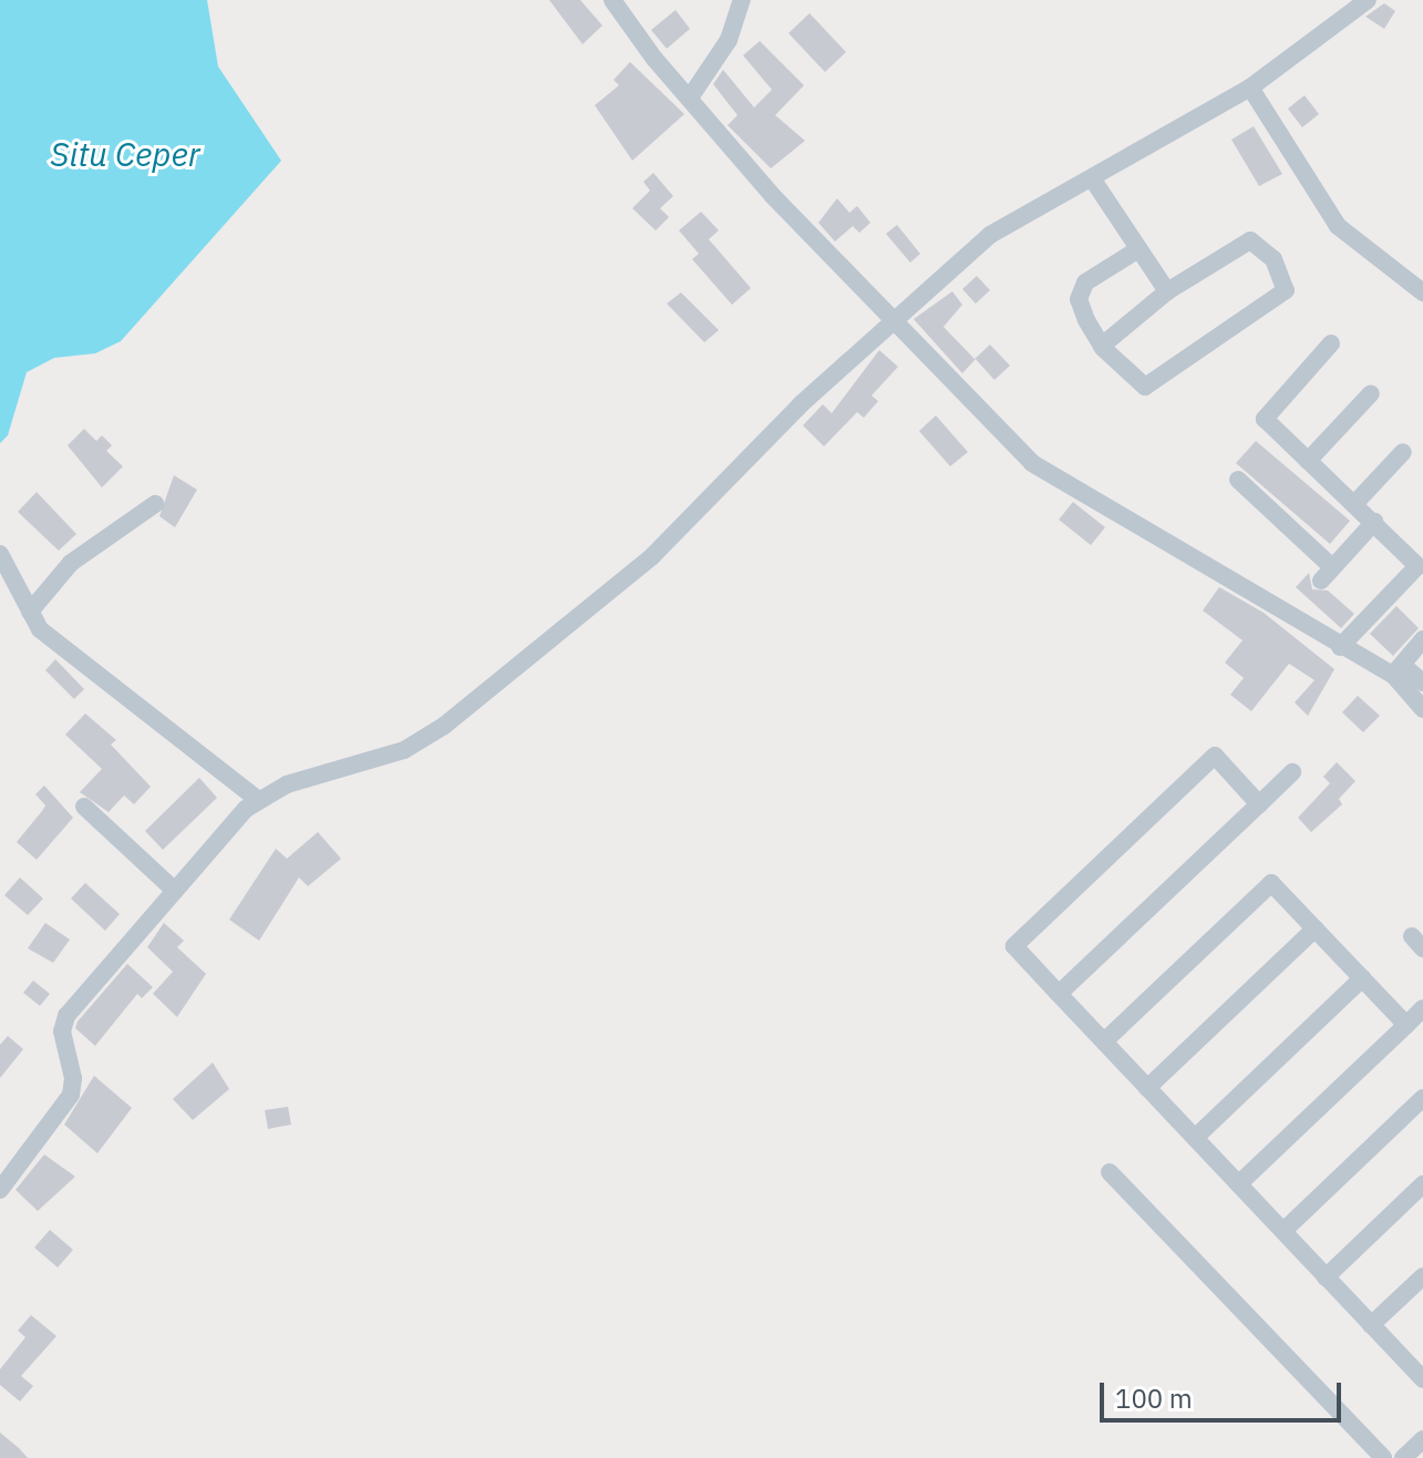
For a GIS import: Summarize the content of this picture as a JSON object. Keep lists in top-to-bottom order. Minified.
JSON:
{"water":["Situ Ceper"],"scale_bar":"100 m"}
